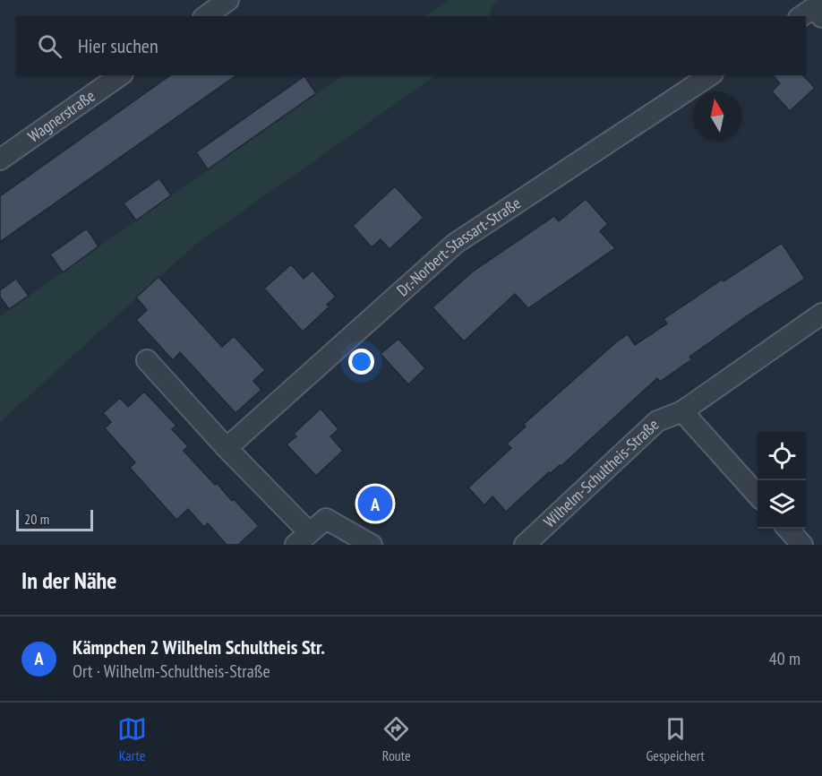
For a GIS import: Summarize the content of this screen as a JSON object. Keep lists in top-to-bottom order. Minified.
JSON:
{"streets":{"street":["Wagnerstraße","Dr.-Norbert-Stassart-Straße","Wilhelm-Schultheis-Straße"]},"scale_bar":"20 m","north":"top","page":{"search":"Hier suchen","pins":"A","scale":"20 m","heading":"In der Nähe","list":[{"mark":"A","name":"Kämpchen 2 Wilhelm Schultheis Str.","note":"Ort · Wilhelm-Schultheis-Straße","value":"40 m"}],"nav":["Karte","Route","Gespeichert"]}}
